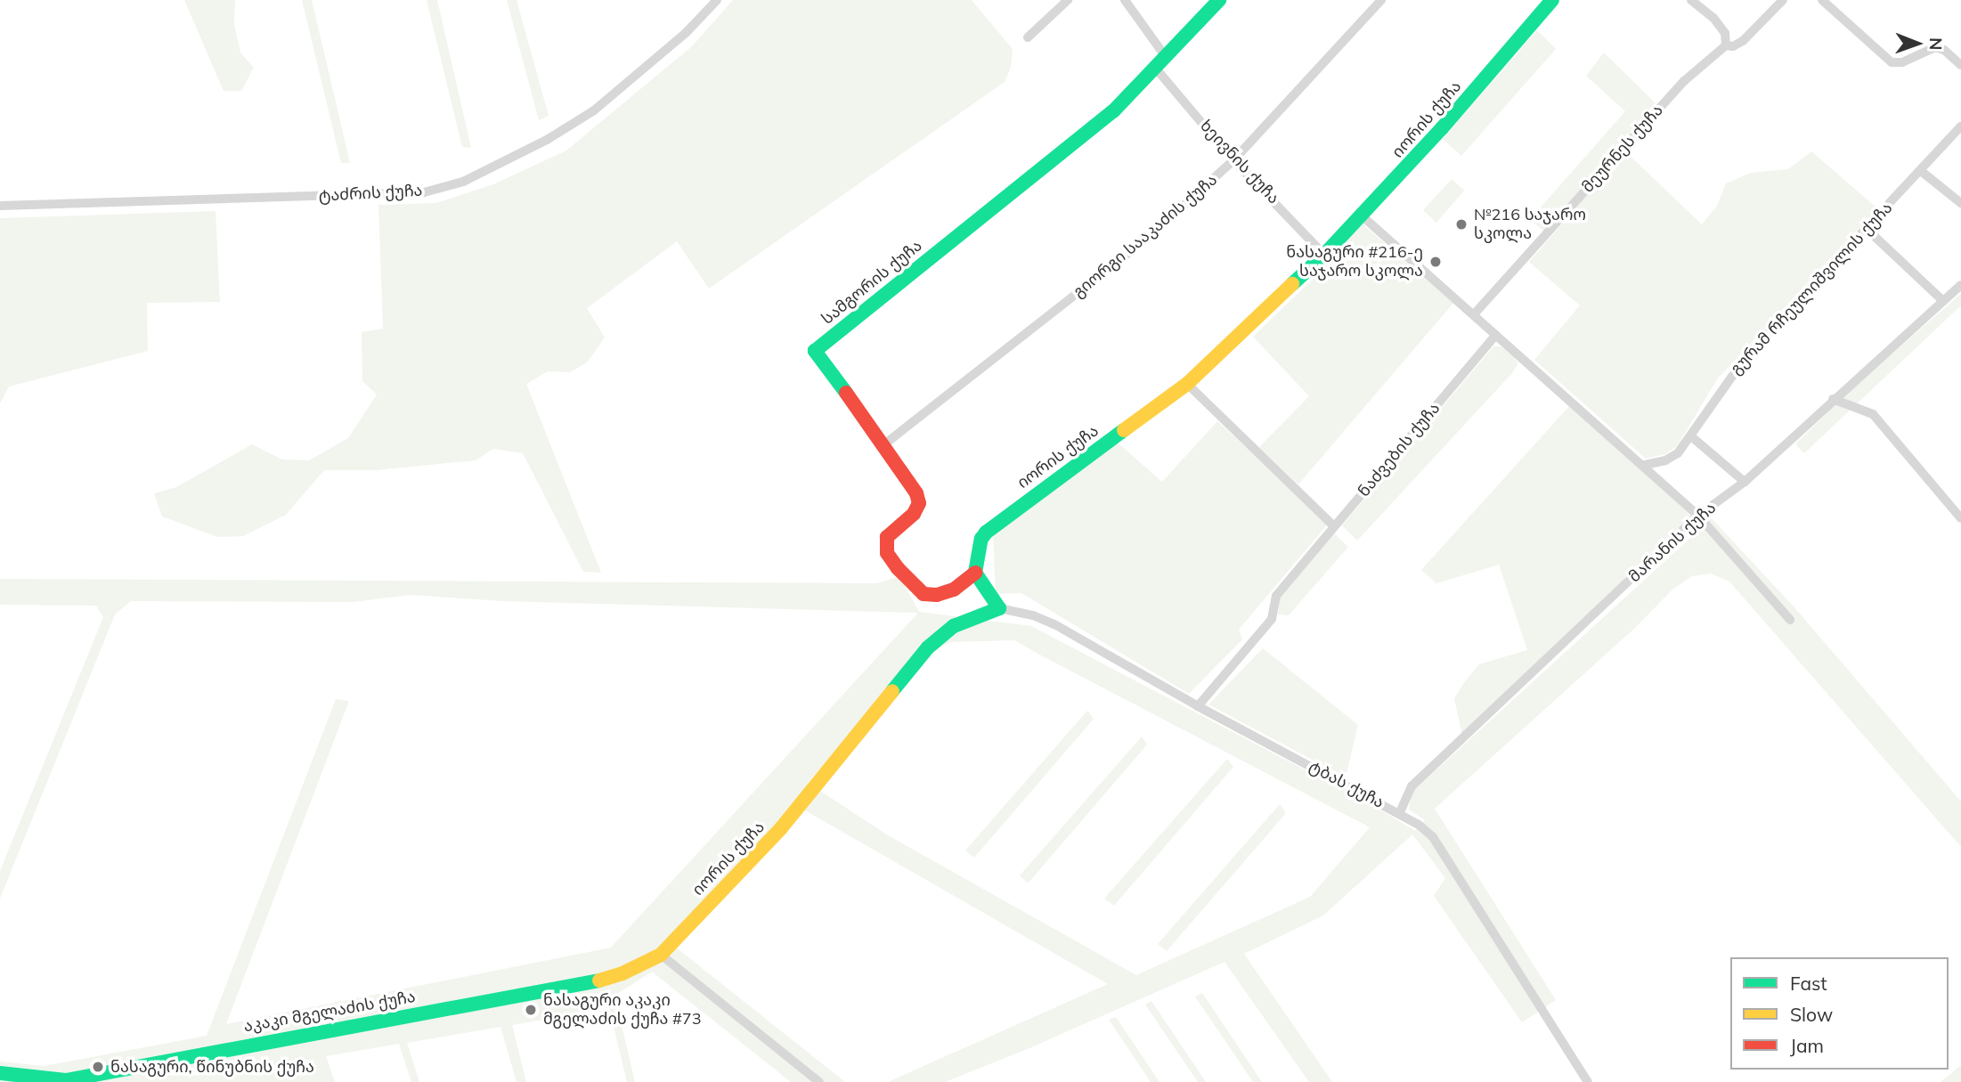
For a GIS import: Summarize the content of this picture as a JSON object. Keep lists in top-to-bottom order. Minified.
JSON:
{"streets":{"street":["იორის ქუჩა","მეურნეს ქუჩა","ხეივნის ქუჩა","ტაძრის ქუჩა","გიორგი სააკაძის ქუჩა","სამგორის ქუჩა","გურამ რჩეულიშვილის ქუჩა","ნაძვების ქუჩა","მარანის ქუჩა","ტბას ქუჩა","აკაკი მგელაძის ქუჩა"]},"crossings":[["იორის ქუჩა","ხეივნის ქუჩა"],["იორის ქუჩა","სამგორის ქუჩა"],["იორის ქუჩა","ტბას ქუჩა"],["იორის ქუჩა","აკაკი მგელაძის ქუჩა"],["ხეივნის ქუჩა","გიორგი სააკაძის ქუჩა"],["ხეივნის ქუჩა","სამგორის ქუჩა"],["გიორგი სააკაძის ქუჩა","სამგორის ქუჩა"],["ნაძვების ქუჩა","ტბას ქუჩა"],["მარანის ქუჩა","ტბას ქუჩა"]],"places":["№216 საჯარო სკოლა","ნასაგური #216-ე საჯარო სკოლა","ნასაგური აკაკი მგელაძის ქუჩა #73","ნასაგური, წინუბნის ქუჩა"],"legend":["Fast","Slow","Jam"],"north":"right"}
